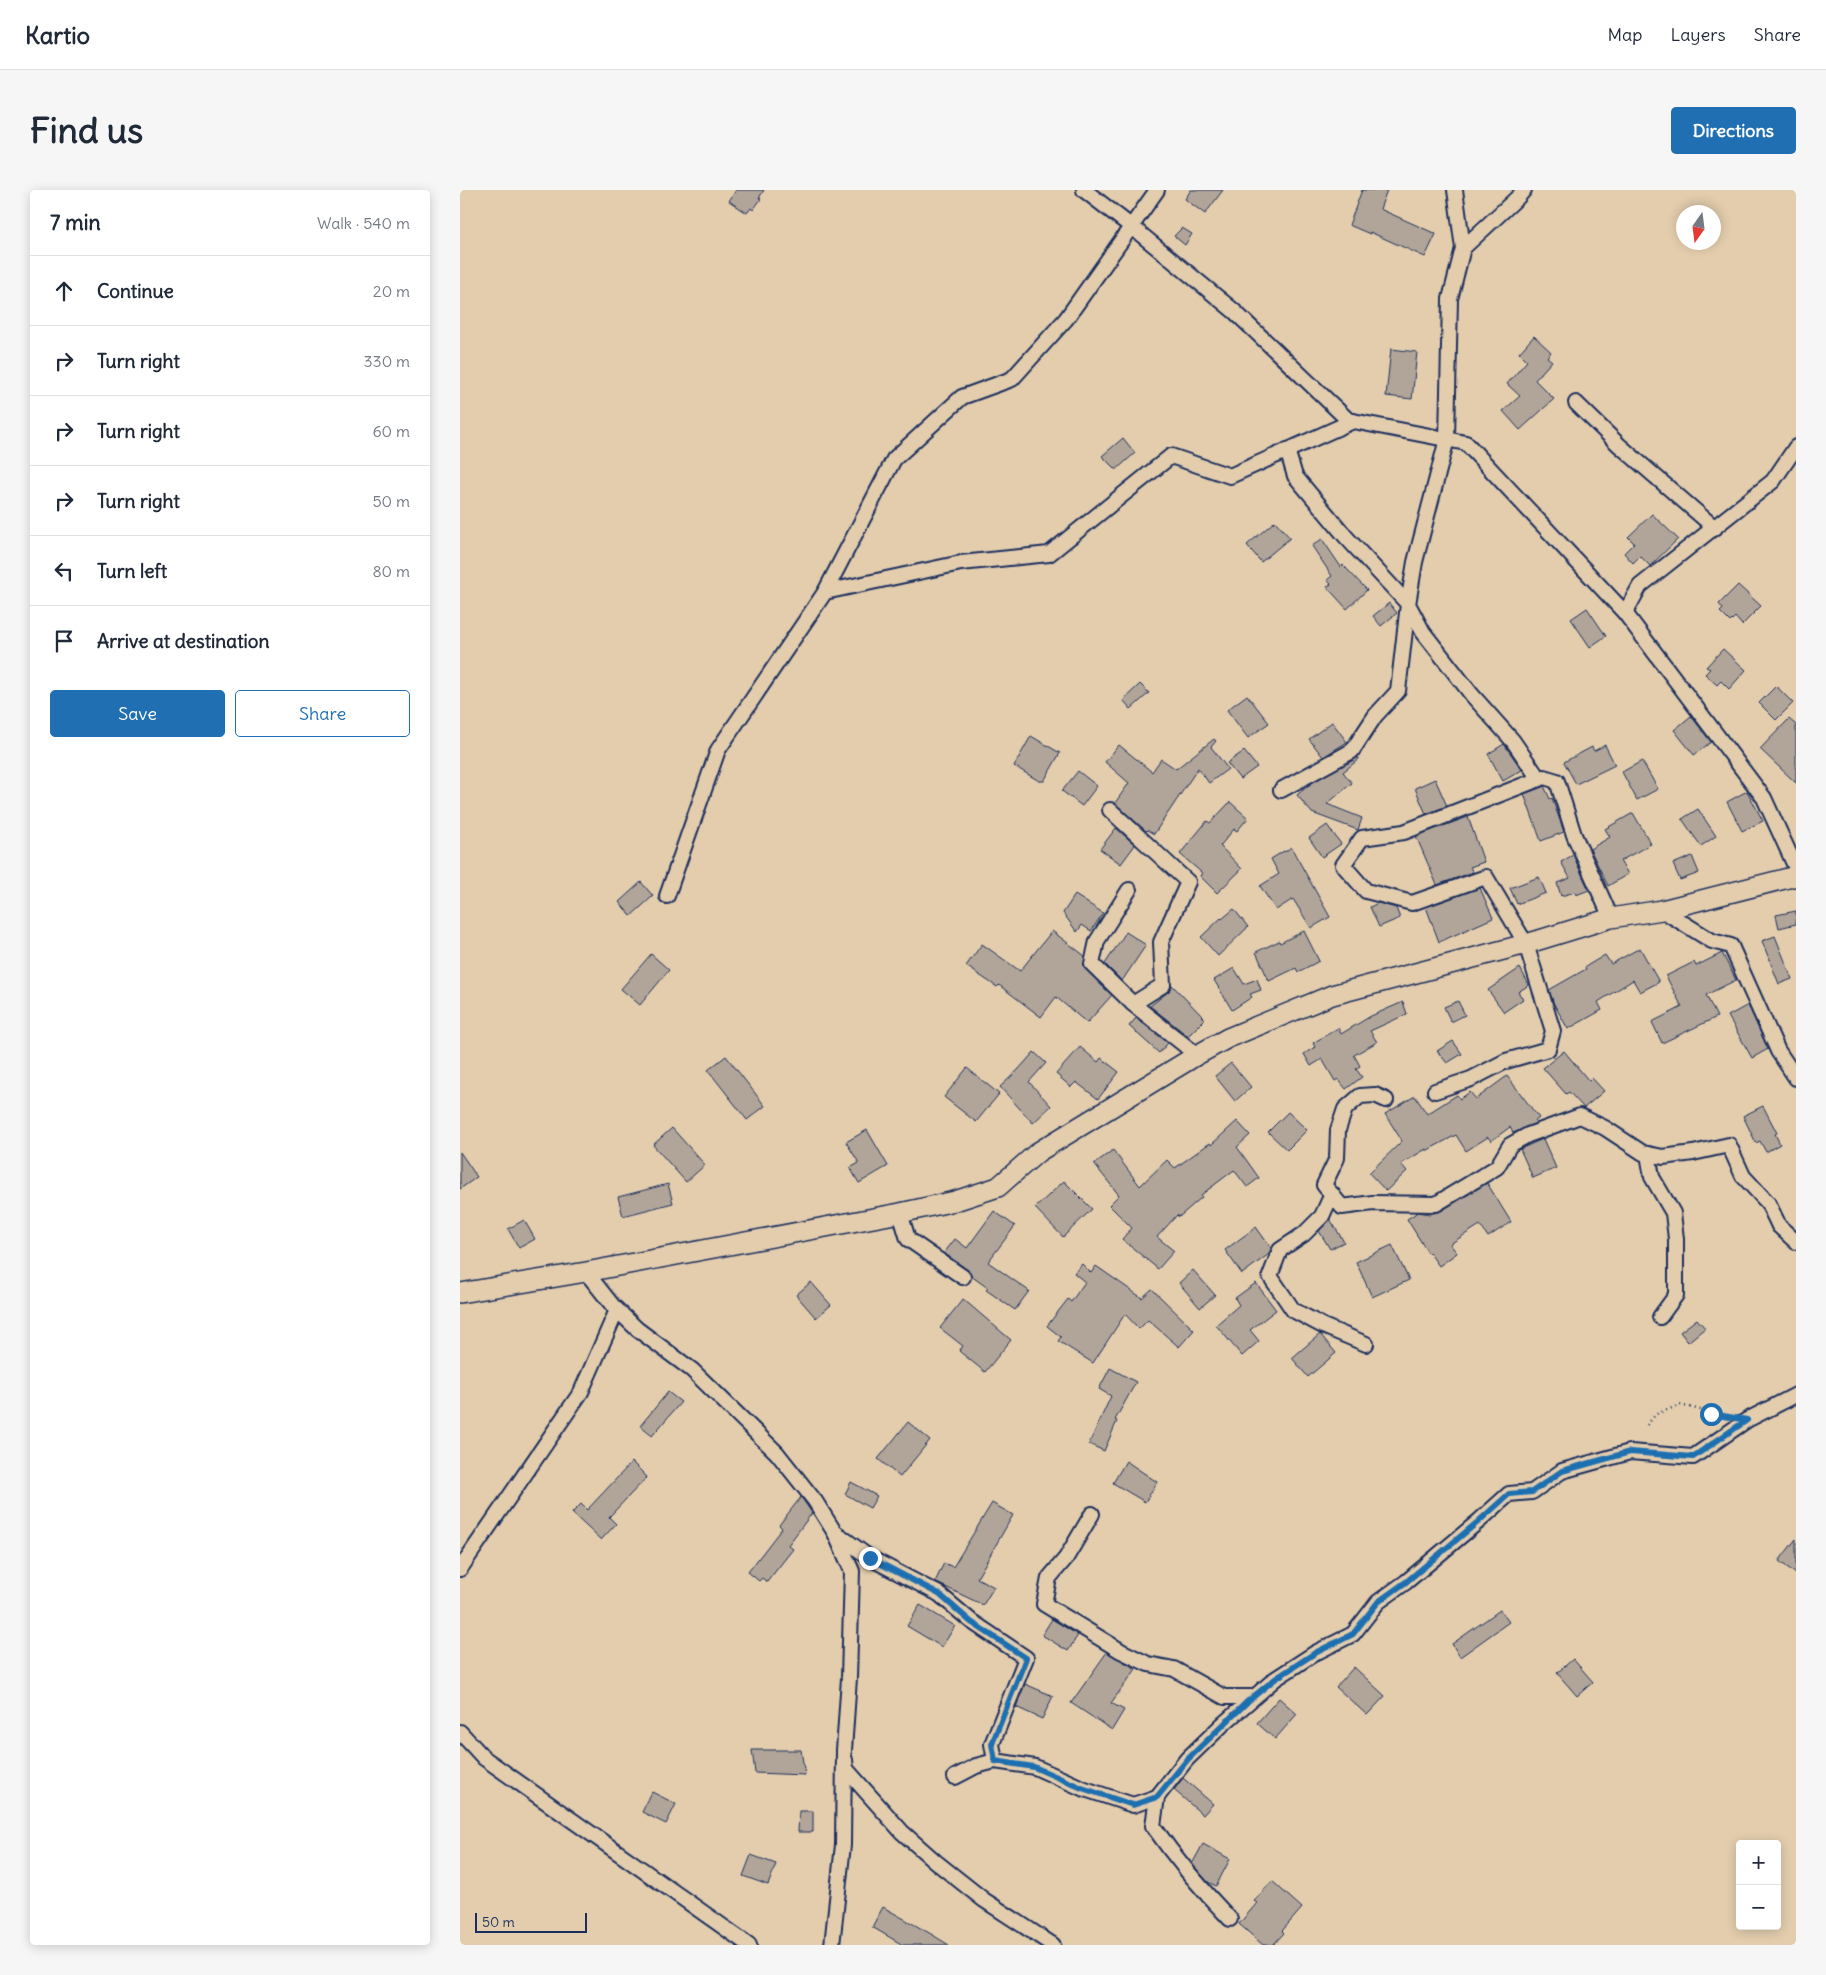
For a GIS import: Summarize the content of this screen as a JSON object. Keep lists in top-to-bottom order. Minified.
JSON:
{"scale_bar":"50 m","north":"bottom","page":{"header":"Kartio","nav":["Map","Layers","Share"],"buttons":["Directions",["Save","Share"]],"title":"Find us","heading":["7 min","Walk · 540 m"],"list":[["Continue","20 m"],["Turn right","330 m"],["Turn right","60 m"],["Turn right","50 m"],["Turn left","80 m"],"Arrive at destination"],"map_buttons":["+","−"],"scale":"50 m"}}
